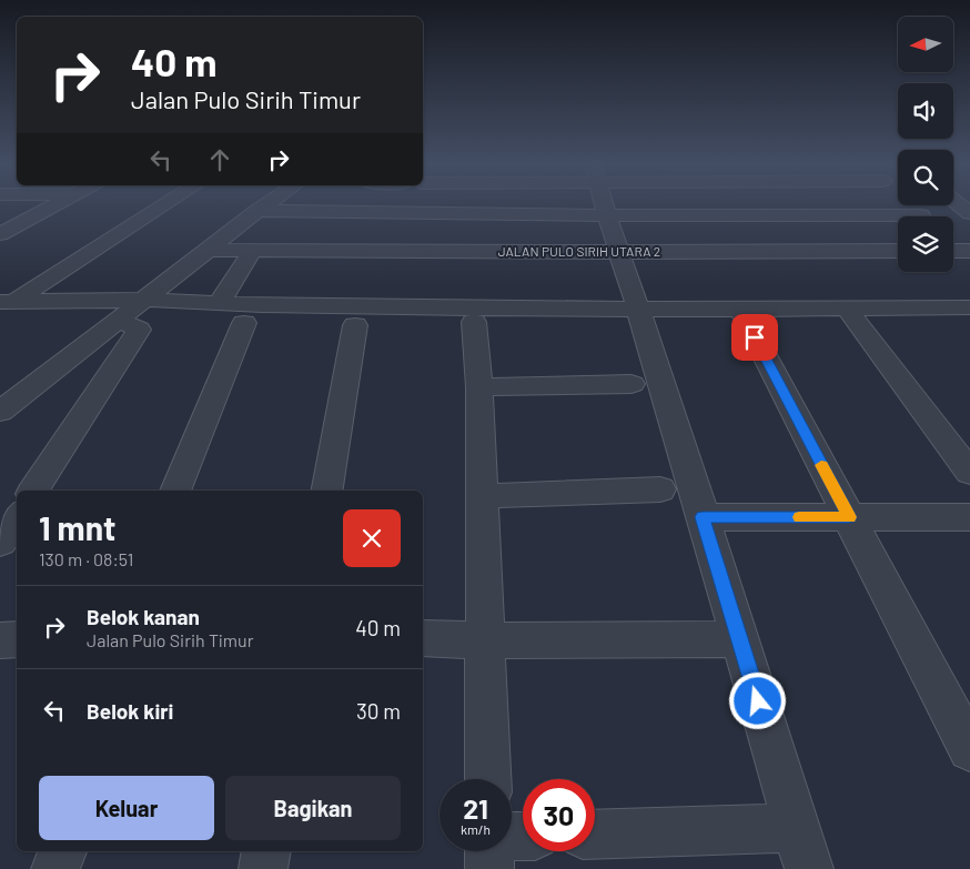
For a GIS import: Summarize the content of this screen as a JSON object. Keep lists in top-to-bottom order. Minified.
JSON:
{"streets":{"street":["JALAN PULO SIRIH UTARA 2"]},"north":"left","page":{"turn":["40 m","Jalan Pulo Sirih Timur"],"heading":["1 mnt","130 m · 08:51"],"list":[{"name":"Belok kanan","note":"Jalan Pulo Sirih Timur","value":"40 m"},{"name":"Belok kiri","value":"30 m"}],"buttons":["Keluar","Bagikan"],"speed":"21 km/h","limit":"30"}}
